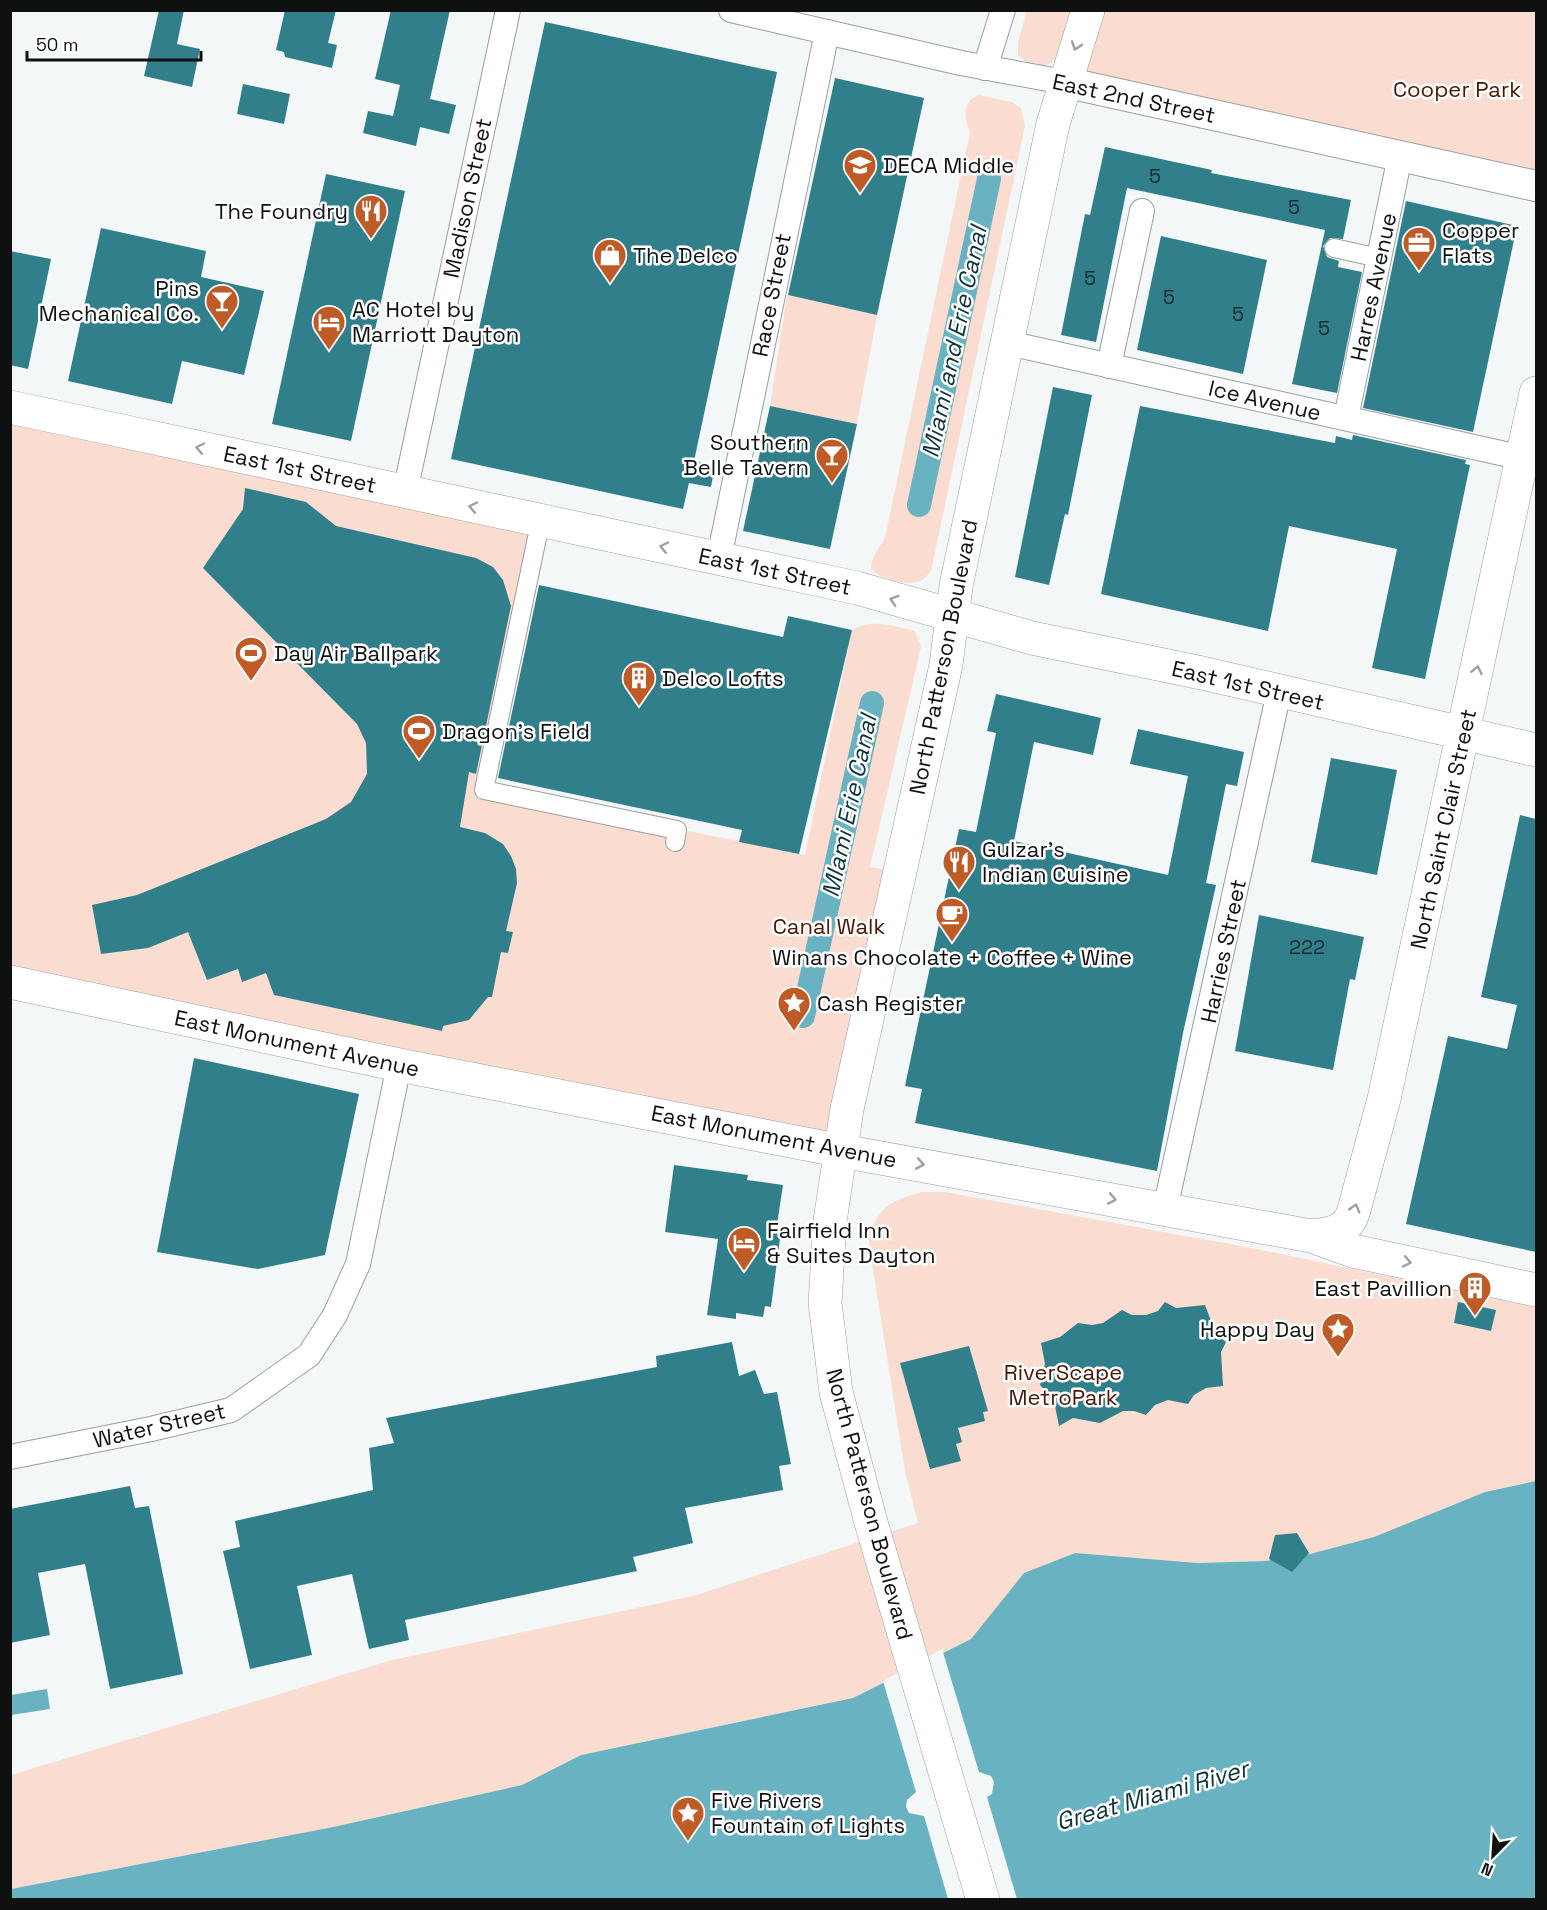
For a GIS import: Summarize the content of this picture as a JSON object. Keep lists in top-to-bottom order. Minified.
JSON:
{"streets":{"main road":["East 1st Street","North Patterson Boulevard","North Saint Clair Street","East Monument Avenue"],"street":["East 2nd Street","Madison Street","Harres Avenue","Race Street","Ice Avenue","Harries Street","Water Street"]},"crossings":[["East 2nd Street","Harres Avenue"],["East 2nd Street","Race Street"],["East 2nd Street","North Patterson Boulevard"],["Madison Street","East 1st Street"],["Harres Avenue","Ice Avenue"],["Race Street","East 1st Street"],["Ice Avenue","North Patterson Boulevard"],["Ice Avenue","North Saint Clair Street"],["East 1st Street","North Patterson Boulevard"],["East 1st Street","North Saint Clair Street"],["East 1st Street","Harries Street"],["North Patterson Boulevard","East Monument Avenue"],["North Saint Clair Street","East Monument Avenue"],["Harries Street","East Monument Avenue"],["East Monument Avenue","Water Street"]],"one_way":["East 1st Street","North Saint Clair Street","East Monument Avenue"],"water":["Miami and Erie Canal","MIami Erie Canal","Great Miami River"],"parks":["Cooper Park","Canal Walk","RiverScape MetroPark"],"places":{"school or university":["DECA Middle"],"restaurant":["The Foundry","Gulzar's Indian Cuisine"],"office":["Copper Flats"],"shop":["The Delco"],"bar":["Pins Mechanical Co.","Southern Belle Tavern"],"hotel":["AC Hotel by Marriott Dayton","Fairfield Inn & Suites Dayton"],"sports":["Day Air Ballpark","Dragon's Field"],"building":["Delco Lofts","East Pavillion"],"cafe":["Winans Chocolate + Coffee + Wine"],"place":["Cash Register","Happy Day","Five Rivers Fountain of Lights"]},"house_numbers":["5","5","5","5","5","5","222"],"scale_bar":"50 m","north":"bottom left"}
